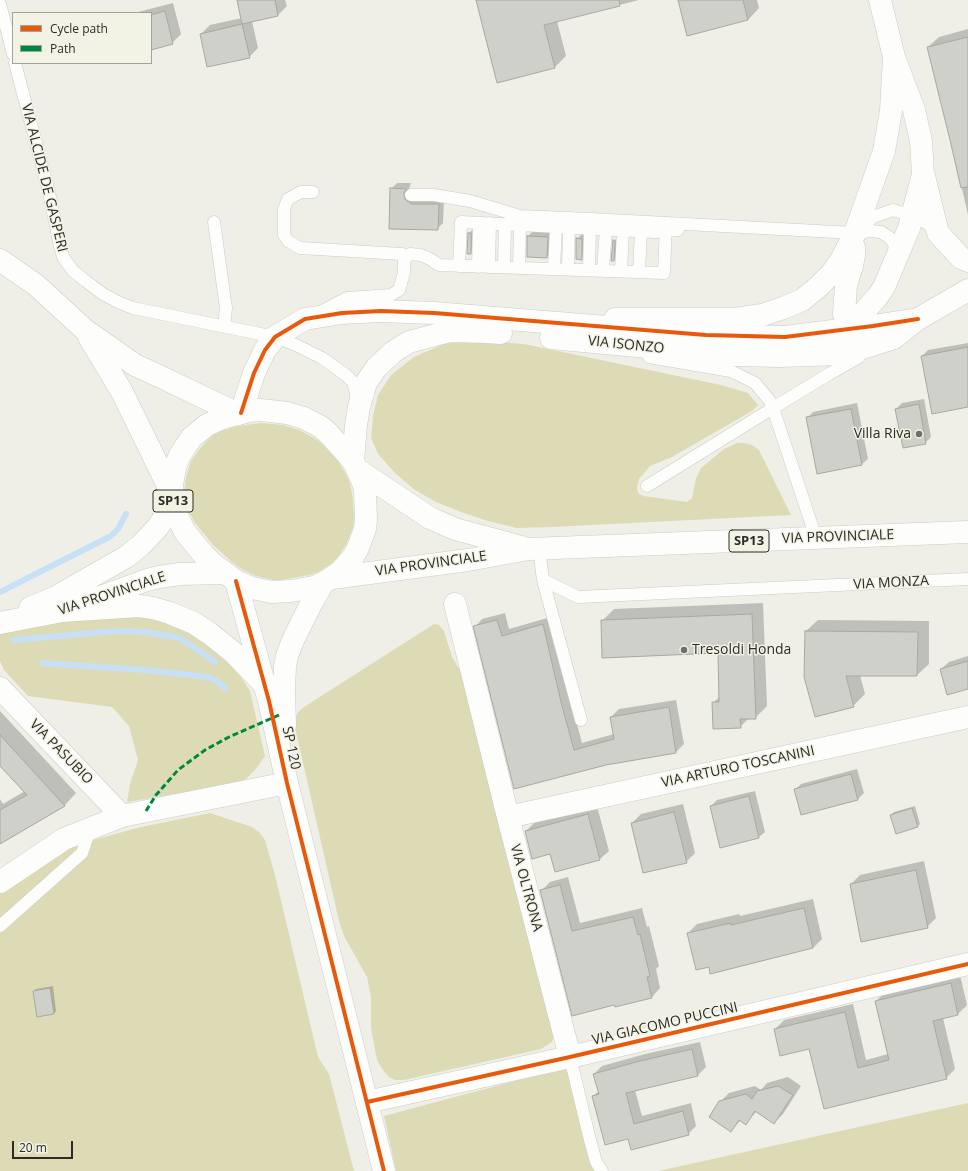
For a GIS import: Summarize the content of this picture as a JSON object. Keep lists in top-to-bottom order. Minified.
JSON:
{"streets":{"street":["VIA ISONZO","SP13","VIA PROVINCIALE","SP 120","VIA PASUBIO","VIA ARTURO TOSCANINI","VIA OLTRONA","VIA GIACOMO PUCCINI"],"lane":["VIA ALCIDE DE GASPERI","VIA MONZA"]},"crossings":[["VIA ALCIDE DE GASPERI","VIA ISONZO"],["VIA ISONZO","SP13"],["VIA ISONZO","VIA PROVINCIALE"],["SP13","VIA PROVINCIALE"],["SP13","SP 120"],["VIA PROVINCIALE","SP 120"],["SP 120","VIA GIACOMO PUCCINI"],["VIA ARTURO TOSCANINI","VIA OLTRONA"],["VIA OLTRONA","VIA GIACOMO PUCCINI"]],"places":["Villa Riva","Tresoldi Honda"],"legend":["Cycle path","Path"],"scale_bar":"20 m"}
